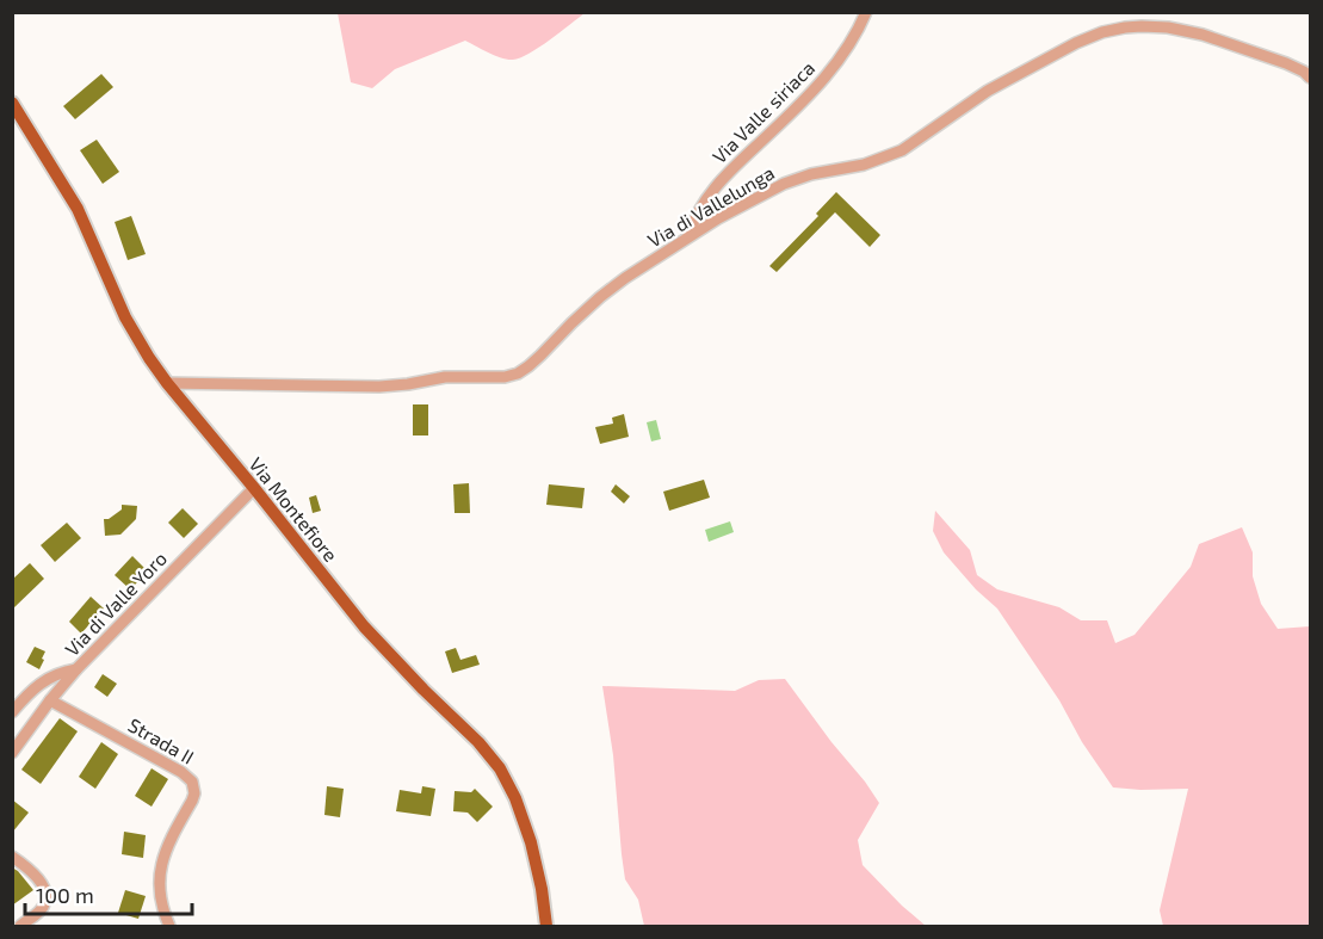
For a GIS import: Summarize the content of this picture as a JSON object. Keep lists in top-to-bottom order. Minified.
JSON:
{"streets":{"main road":["Via Montefiore"],"street":["Via Valle siriaca","Via di Vallelunga","Via di Valle Yoro","Strada II"]},"crossings":[["Via Valle siriaca","Via di Vallelunga"],["Via di Vallelunga","Via Montefiore"],["Via Montefiore","Via di Valle Yoro"],["Via di Valle Yoro","Strada II"]],"scale_bar":"100 m"}
